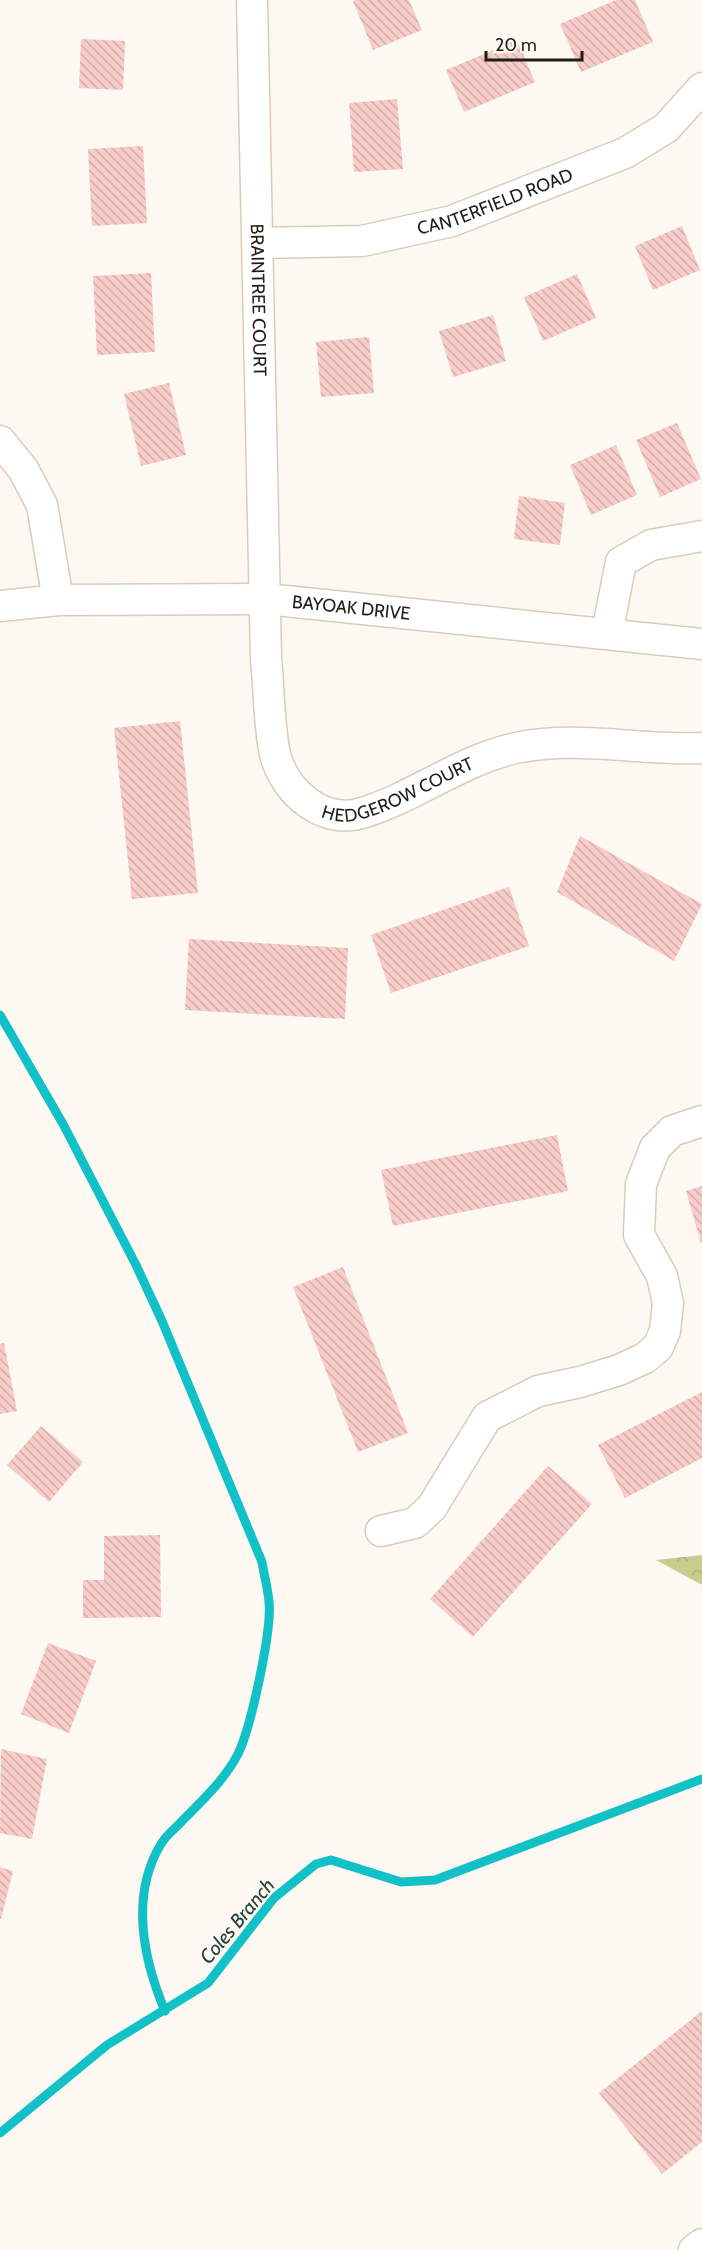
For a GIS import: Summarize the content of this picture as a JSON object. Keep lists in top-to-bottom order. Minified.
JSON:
{"streets":{"street":["CANTERFIELD ROAD","BRAINTREE COURT","BAYOAK DRIVE","HEDGEROW COURT"]},"crossings":[["CANTERFIELD ROAD","BRAINTREE COURT"],["BRAINTREE COURT","BAYOAK DRIVE"],["BRAINTREE COURT","HEDGEROW COURT"],["BAYOAK DRIVE","HEDGEROW COURT"]],"water":["Coles Branch"],"scale_bar":"20 m"}
